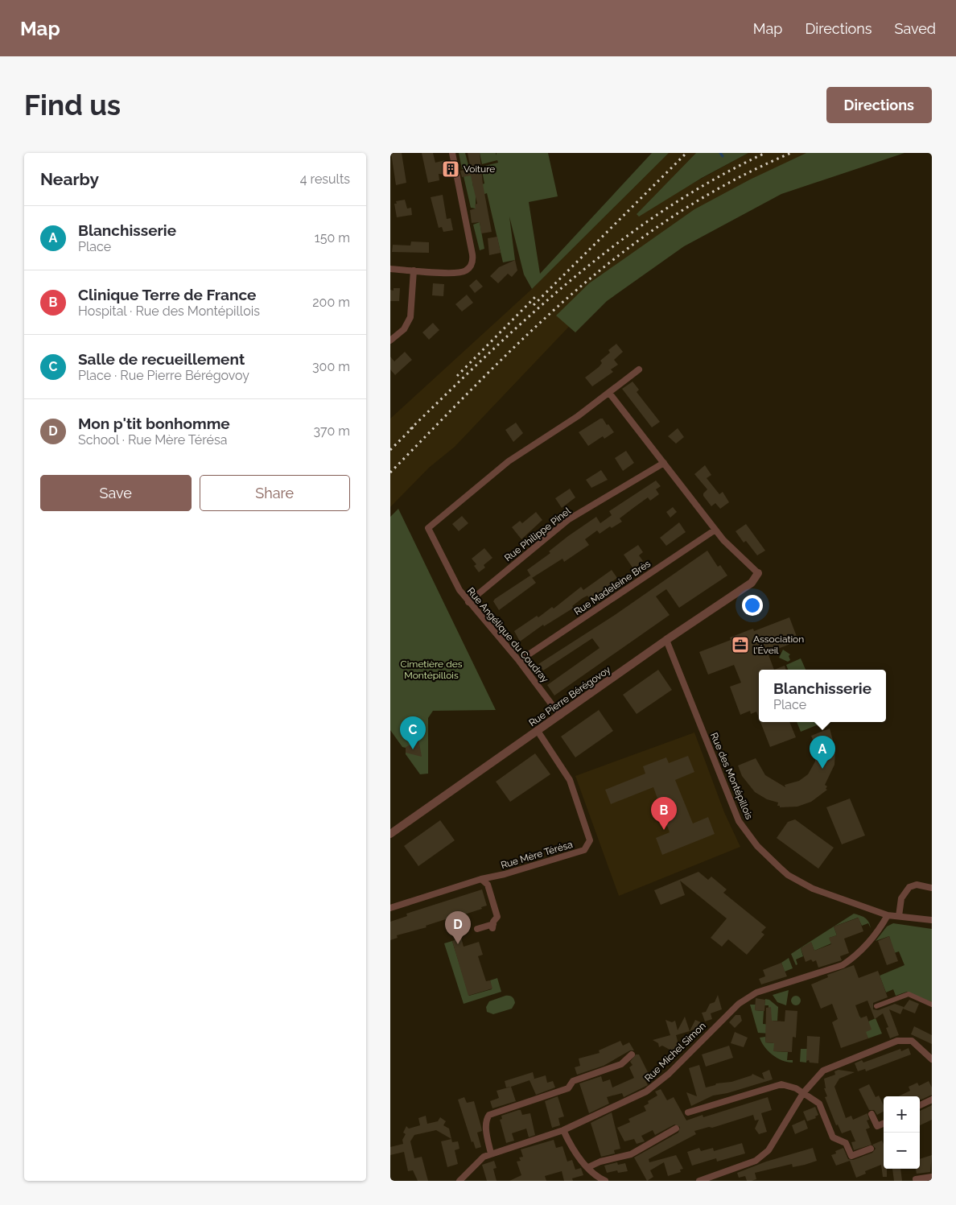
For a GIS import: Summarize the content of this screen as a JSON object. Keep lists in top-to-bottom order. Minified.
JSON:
{"streets":{"street":["Rue Philippe Pinel","Rue Madeleine Brès","Rue Angélique du Coudray","Rue Pierre Bérégovoy","Rue des Montépillois","Rue Mère Térésa","Rue Michel Simon"]},"crossings":[["Rue Philippe Pinel","Rue Angélique du Coudray"],["Rue Madeleine Brès","Rue Angélique du Coudray"],["Rue Angélique du Coudray","Rue Pierre Bérégovoy"],["Rue Pierre Bérégovoy","Rue des Montépillois"],["Rue Pierre Bérégovoy","Rue Mère Térésa"],["Rue des Montépillois","Rue Michel Simon"]],"parks":["Cimetière des Montépillois"],"places":{"building":["Voiture"],"office":["Association l'Éveil"]},"page":{"header":"Map","nav":["Map","Directions","Saved"],"buttons":["Directions",["Save","Share"]],"title":"Find us","heading":["Nearby","4 results"],"list":[{"mark":"A","name":"Blanchisserie","note":"Place","value":"150 m"},{"mark":"B","name":"Clinique Terre de France","note":"Hospital · Rue des Montépillois","value":"200 m"},{"mark":"C","name":"Salle de recueillement","note":"Place · Rue Pierre Bérégovoy","value":"300 m"},{"mark":"D","name":"Mon p'tit bonhomme","note":"School · Rue Mère Térésa","value":"370 m"}],"popup":["Blanchisserie","Place"],"pins":["C","A","B","D"],"map_buttons":["+","−"]}}
